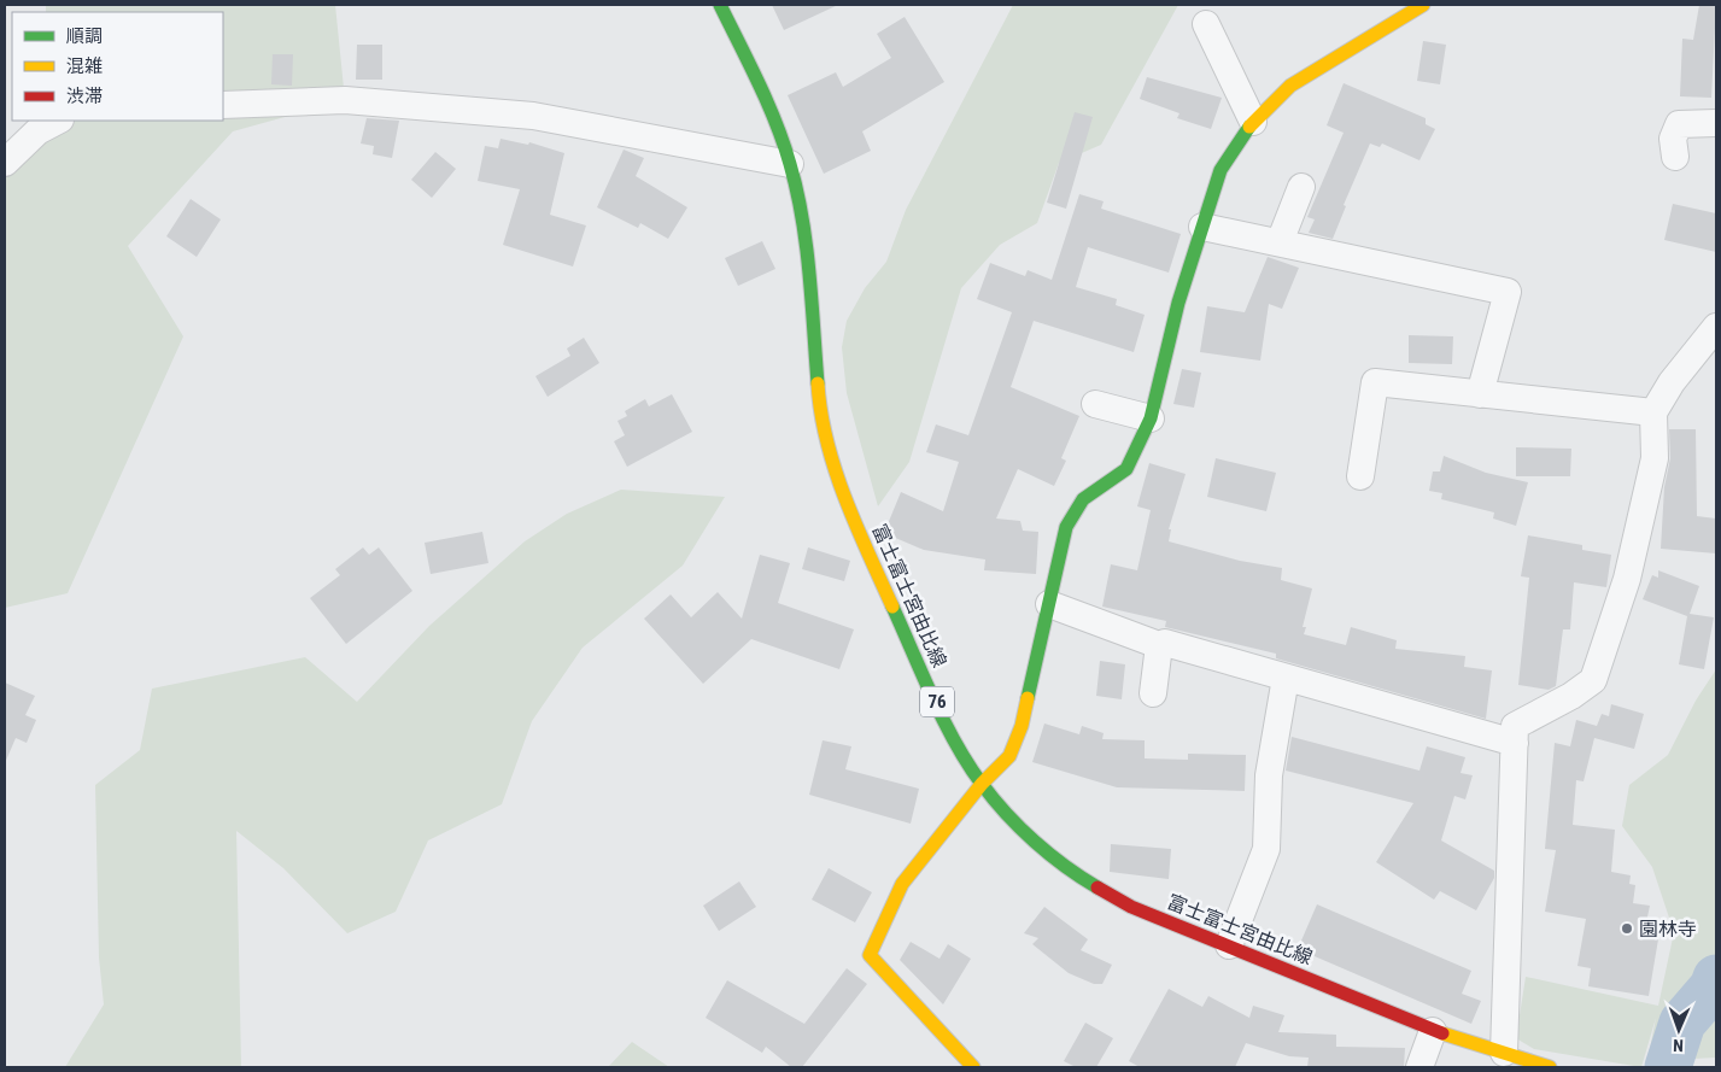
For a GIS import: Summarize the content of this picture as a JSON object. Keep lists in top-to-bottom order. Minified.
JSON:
{"streets":{"main road":["富士富士宮由比線","76"]},"places":["園林寺"],"legend":["順調","混雑","渋滞"],"north":"bottom"}
